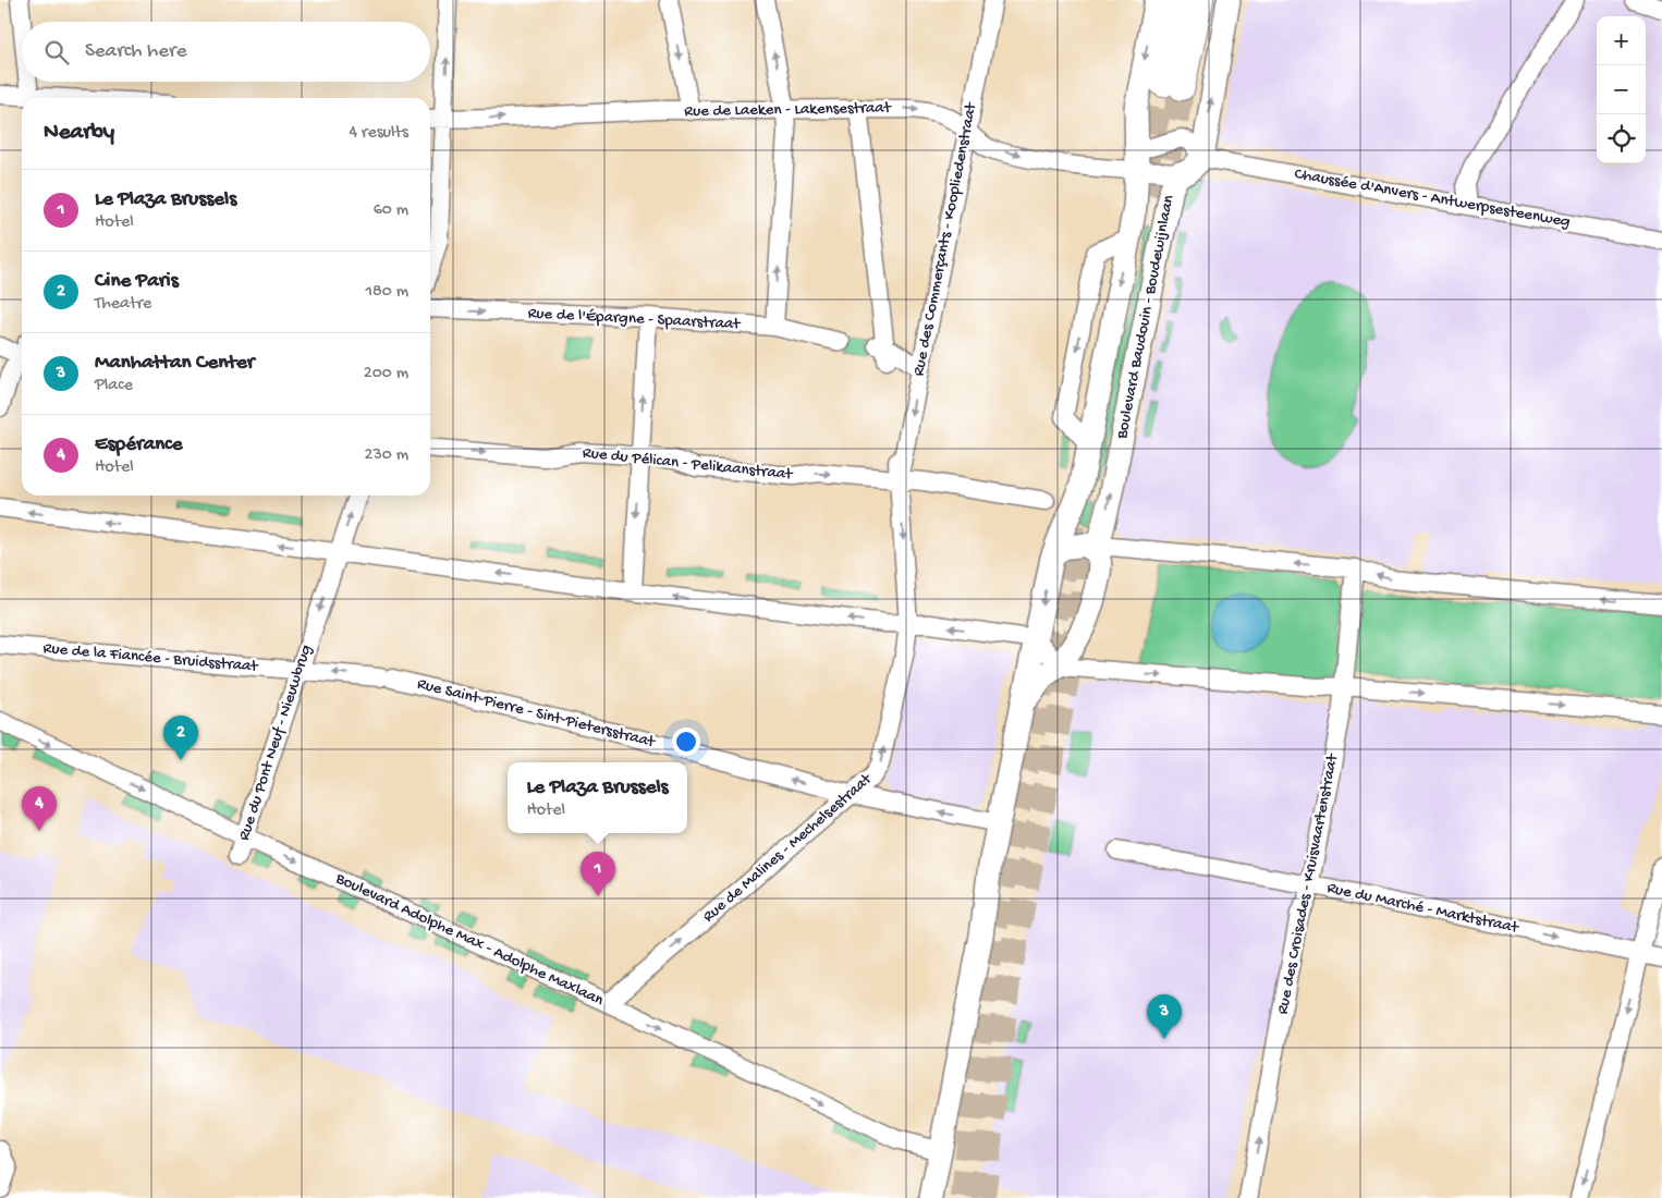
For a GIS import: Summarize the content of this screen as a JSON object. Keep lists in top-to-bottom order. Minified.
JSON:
{"streets":{"main road":["Boulevard Baudouin - Boudewijnlaan"],"street":["Rue de Laeken - Lakensestraat","Chaussée d'Anvers - Antwerpsesteenweg","Rue des Commerçants - Koopliedenstraat","Rue de l'Épargne - Spaarstraat","Rue du Pélican - Pelikaanstraat","Rue de la Fiancée - Bruidsstraat","Rue Saint-Pierre - Sint-Pietersstraat","Rue du Pont Neuf - Nieuwbrug","Rue de Malines - Mechelsestraat","Rue des Croisades - Kruisvaartenstraat","Rue du Marché - Marktstraat","Boulevard Adolphe Max - Adolphe Maxlaan"]},"crossings":[["Rue de Laeken - Lakensestraat","Rue des Commerçants - Koopliedenstraat"],["Rue de Laeken - Lakensestraat","Boulevard Baudouin - Boudewijnlaan"],["Chaussée d'Anvers - Antwerpsesteenweg","Boulevard Baudouin - Boudewijnlaan"],["Rue des Commerçants - Koopliedenstraat","Rue du Pélican - Pelikaanstraat"],["Rue des Commerçants - Koopliedenstraat","Rue de Malines - Mechelsestraat"],["Boulevard Baudouin - Boudewijnlaan","Rue Saint-Pierre - Sint-Pietersstraat"],["Boulevard Baudouin - Boudewijnlaan","Boulevard Adolphe Max - Adolphe Maxlaan"],["Rue de la Fiancée - Bruidsstraat","Rue Saint-Pierre - Sint-Pietersstraat"],["Rue de la Fiancée - Bruidsstraat","Rue du Pont Neuf - Nieuwbrug"],["Rue Saint-Pierre - Sint-Pietersstraat","Rue du Pont Neuf - Nieuwbrug"],["Rue Saint-Pierre - Sint-Pietersstraat","Rue de Malines - Mechelsestraat"],["Rue du Pont Neuf - Nieuwbrug","Boulevard Adolphe Max - Adolphe Maxlaan"],["Rue de Malines - Mechelsestraat","Boulevard Adolphe Max - Adolphe Maxlaan"],["Rue des Croisades - Kruisvaartenstraat","Rue du Marché - Marktstraat"]],"one_way":["Rue de Laeken - Lakensestraat","Rue des Commerçants - Koopliedenstraat","Rue de l'Épargne - Spaarstraat","Rue de Malines - Mechelsestraat","Rue des Croisades - Kruisvaartenstraat","Rue du Marché - Marktstraat","Boulevard Adolphe Max - Adolphe Maxlaan"],"page":{"map_buttons":["+","−"],"search":"Search here","heading":["Nearby","4 results"],"list":[{"mark":"1","name":"Le Plaza Brussels","note":"Hotel","value":"60 m"},{"mark":"2","name":"Cine Paris","note":"Theatre","value":"180 m"},{"mark":"3","name":"Manhattan Center","note":"Place","value":"200 m"},{"mark":"4","name":"Espérance","note":"Hotel","value":"230 m"}],"pins":["2","4","1","3"],"popup":["Le Plaza Brussels","Hotel"]}}
